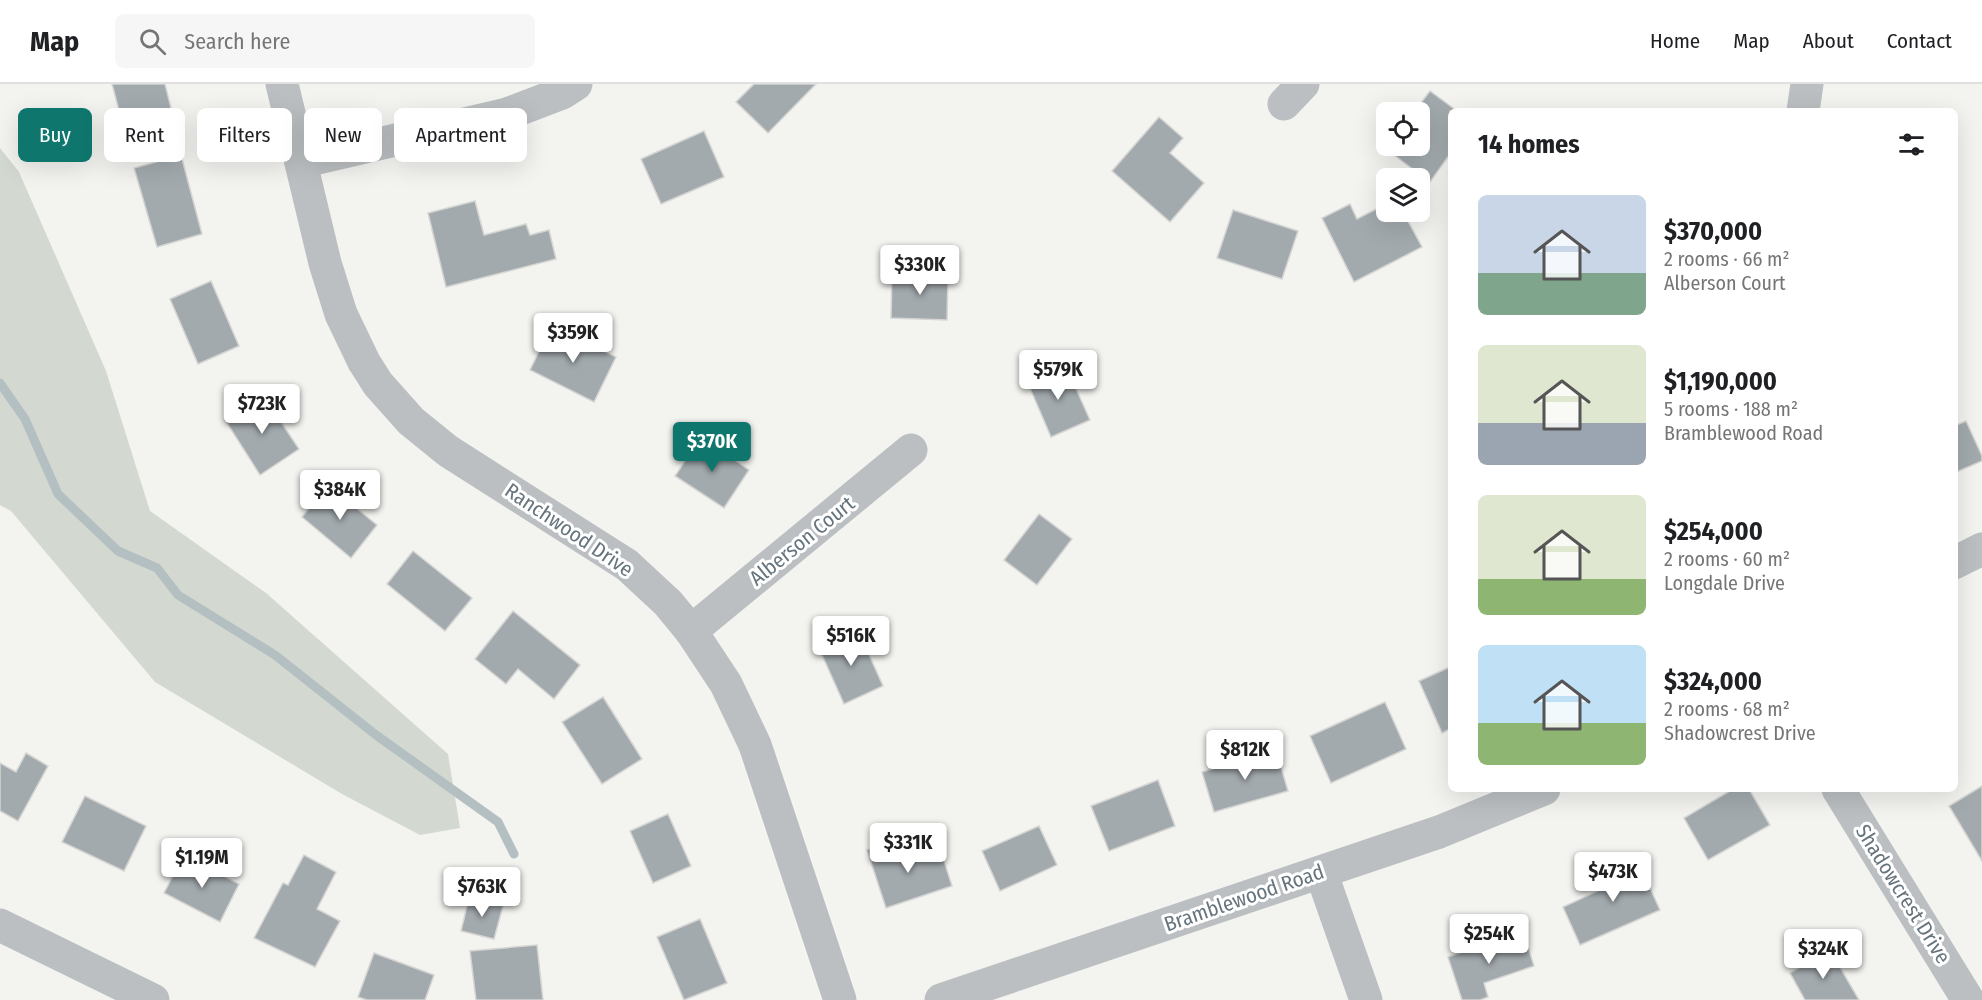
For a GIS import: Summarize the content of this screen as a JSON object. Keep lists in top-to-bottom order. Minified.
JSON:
{"streets":{"street":["Ranchwood Drive","Alberson Court","Shadowcrest Drive","Bramblewood Road"]},"crossings":[["Ranchwood Drive","Alberson Court"]],"page":{"header":"Map","search":"Search here","nav":["Home","Map","About","Contact"],"chip":["Buy","Rent","Filters","New","Apartment"],"heading":"14 homes","list":[{"name":"$370,000","note":"2 rooms · 66 m² · Alberson Court"},{"name":"$1,190,000","note":"5 rooms · 188 m² · Bramblewood Road"},{"name":"$254,000","note":"2 rooms · 60 m² · Longdale Drive"},{"name":"$324,000","note":"2 rooms · 68 m² · Shadowcrest Drive"}],"price":["$330K","$359K","$579K","$723K","$370K","$384K","$516K","$812K","$331K","$1.19M","$473K","$763K","$254K","$324K"]}}
